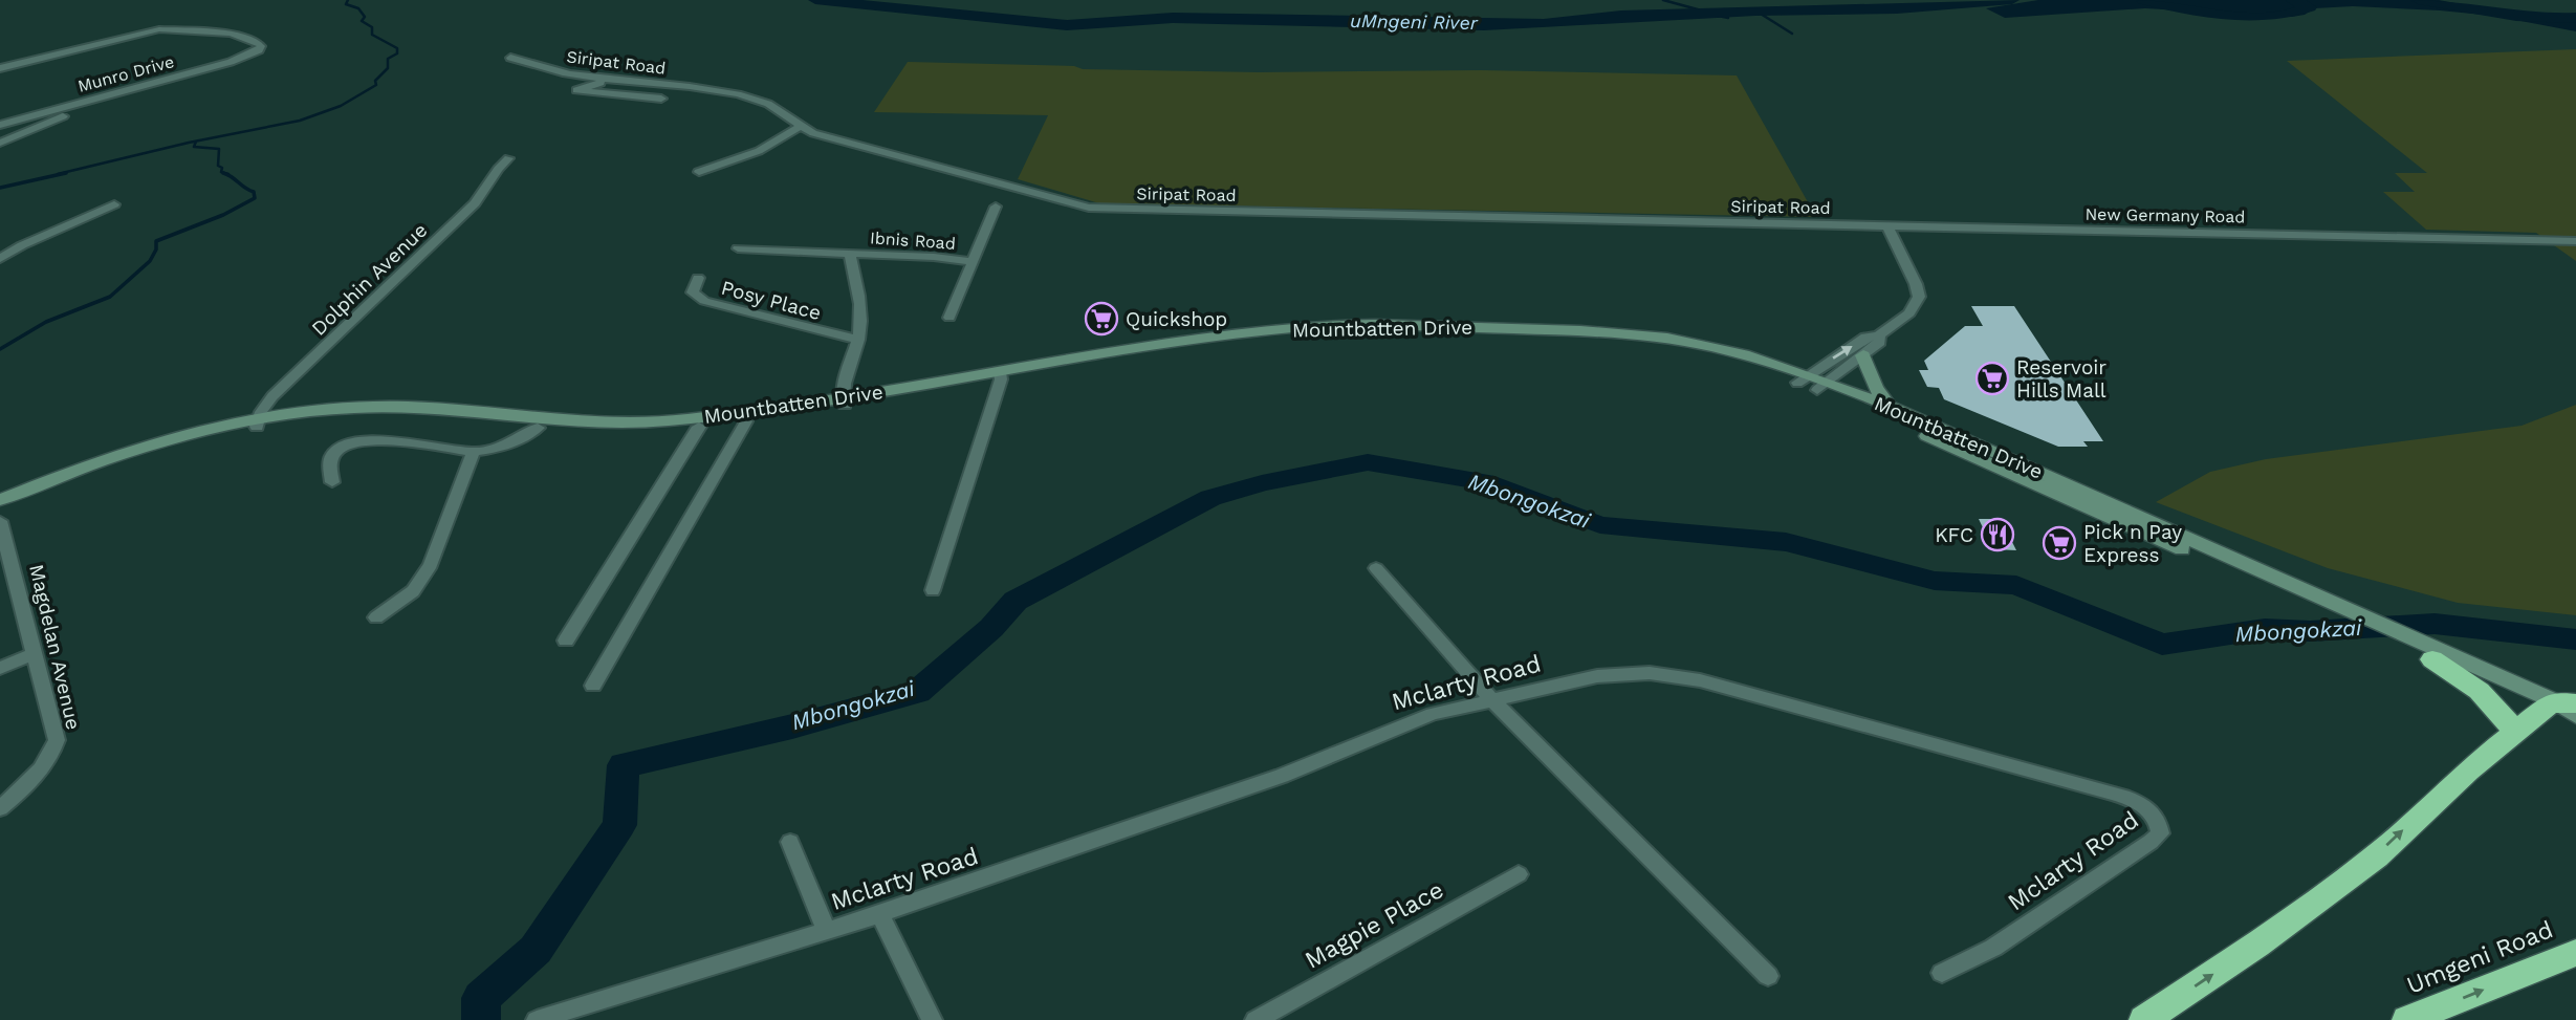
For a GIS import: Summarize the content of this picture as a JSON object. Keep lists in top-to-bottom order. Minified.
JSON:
{"streets":{"highway":["Umgeni Road"],"main road":["Mountbatten Drive"],"street":["Siripat Road","Munro Drive","New Germany Road","Ibnis Road","Dolphin Avenue","Posy Place","Magdelan Avenue","Mclarty Road","Magpie Place"]},"crossings":[["Siripat Road","New Germany Road"],["Ibnis Road","Posy Place"],["Ibnis Road","Mountbatten Drive"],["Dolphin Avenue","Mountbatten Drive"]],"water":["uMngeni River","Mbongokzai"],"places":{"supermarket":["Quickshop","Reservoir Hills Mall","Pick n Pay Express"],"restaurant":["KFC"]}}
